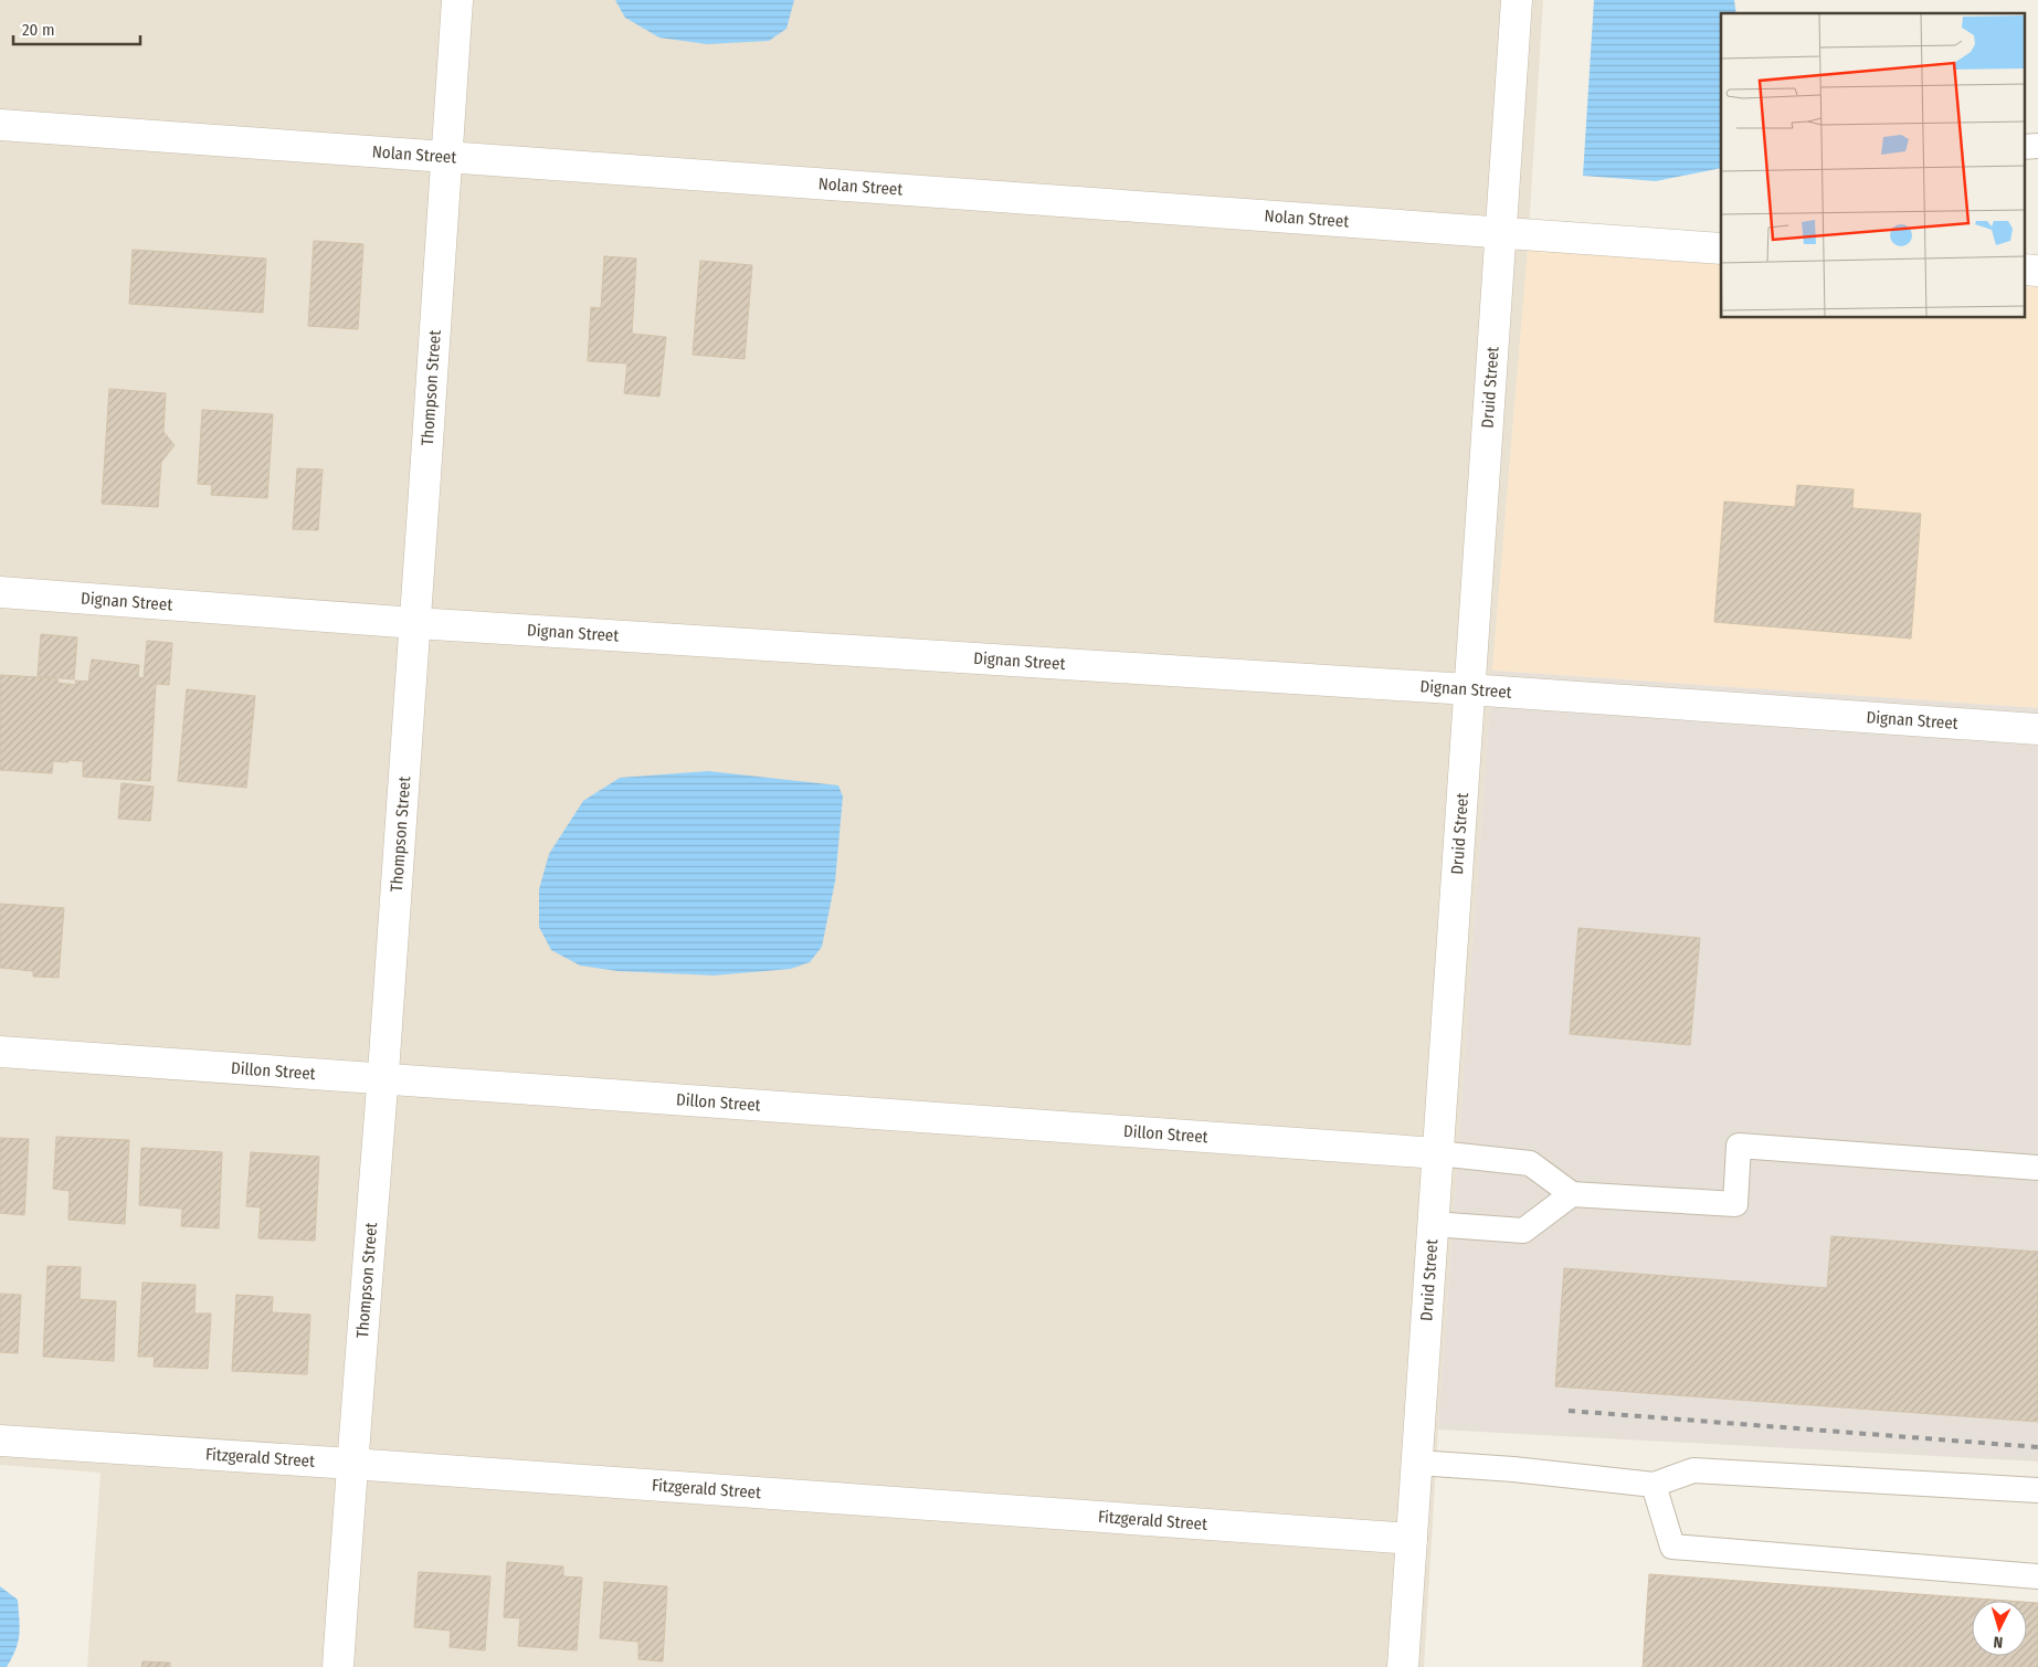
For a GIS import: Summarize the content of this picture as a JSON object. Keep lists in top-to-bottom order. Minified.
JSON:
{"streets":{"street":["Nolan Street","Druid Street","Thompson Street","Dignan Street","Dillon Street","Fitzgerald Street"]},"crossings":[["Nolan Street","Druid Street"],["Nolan Street","Thompson Street"],["Druid Street","Dignan Street"],["Druid Street","Dillon Street"],["Druid Street","Fitzgerald Street"],["Thompson Street","Dignan Street"],["Thompson Street","Dillon Street"],["Thompson Street","Fitzgerald Street"]],"scale_bar":"20 m","north":"bottom"}
